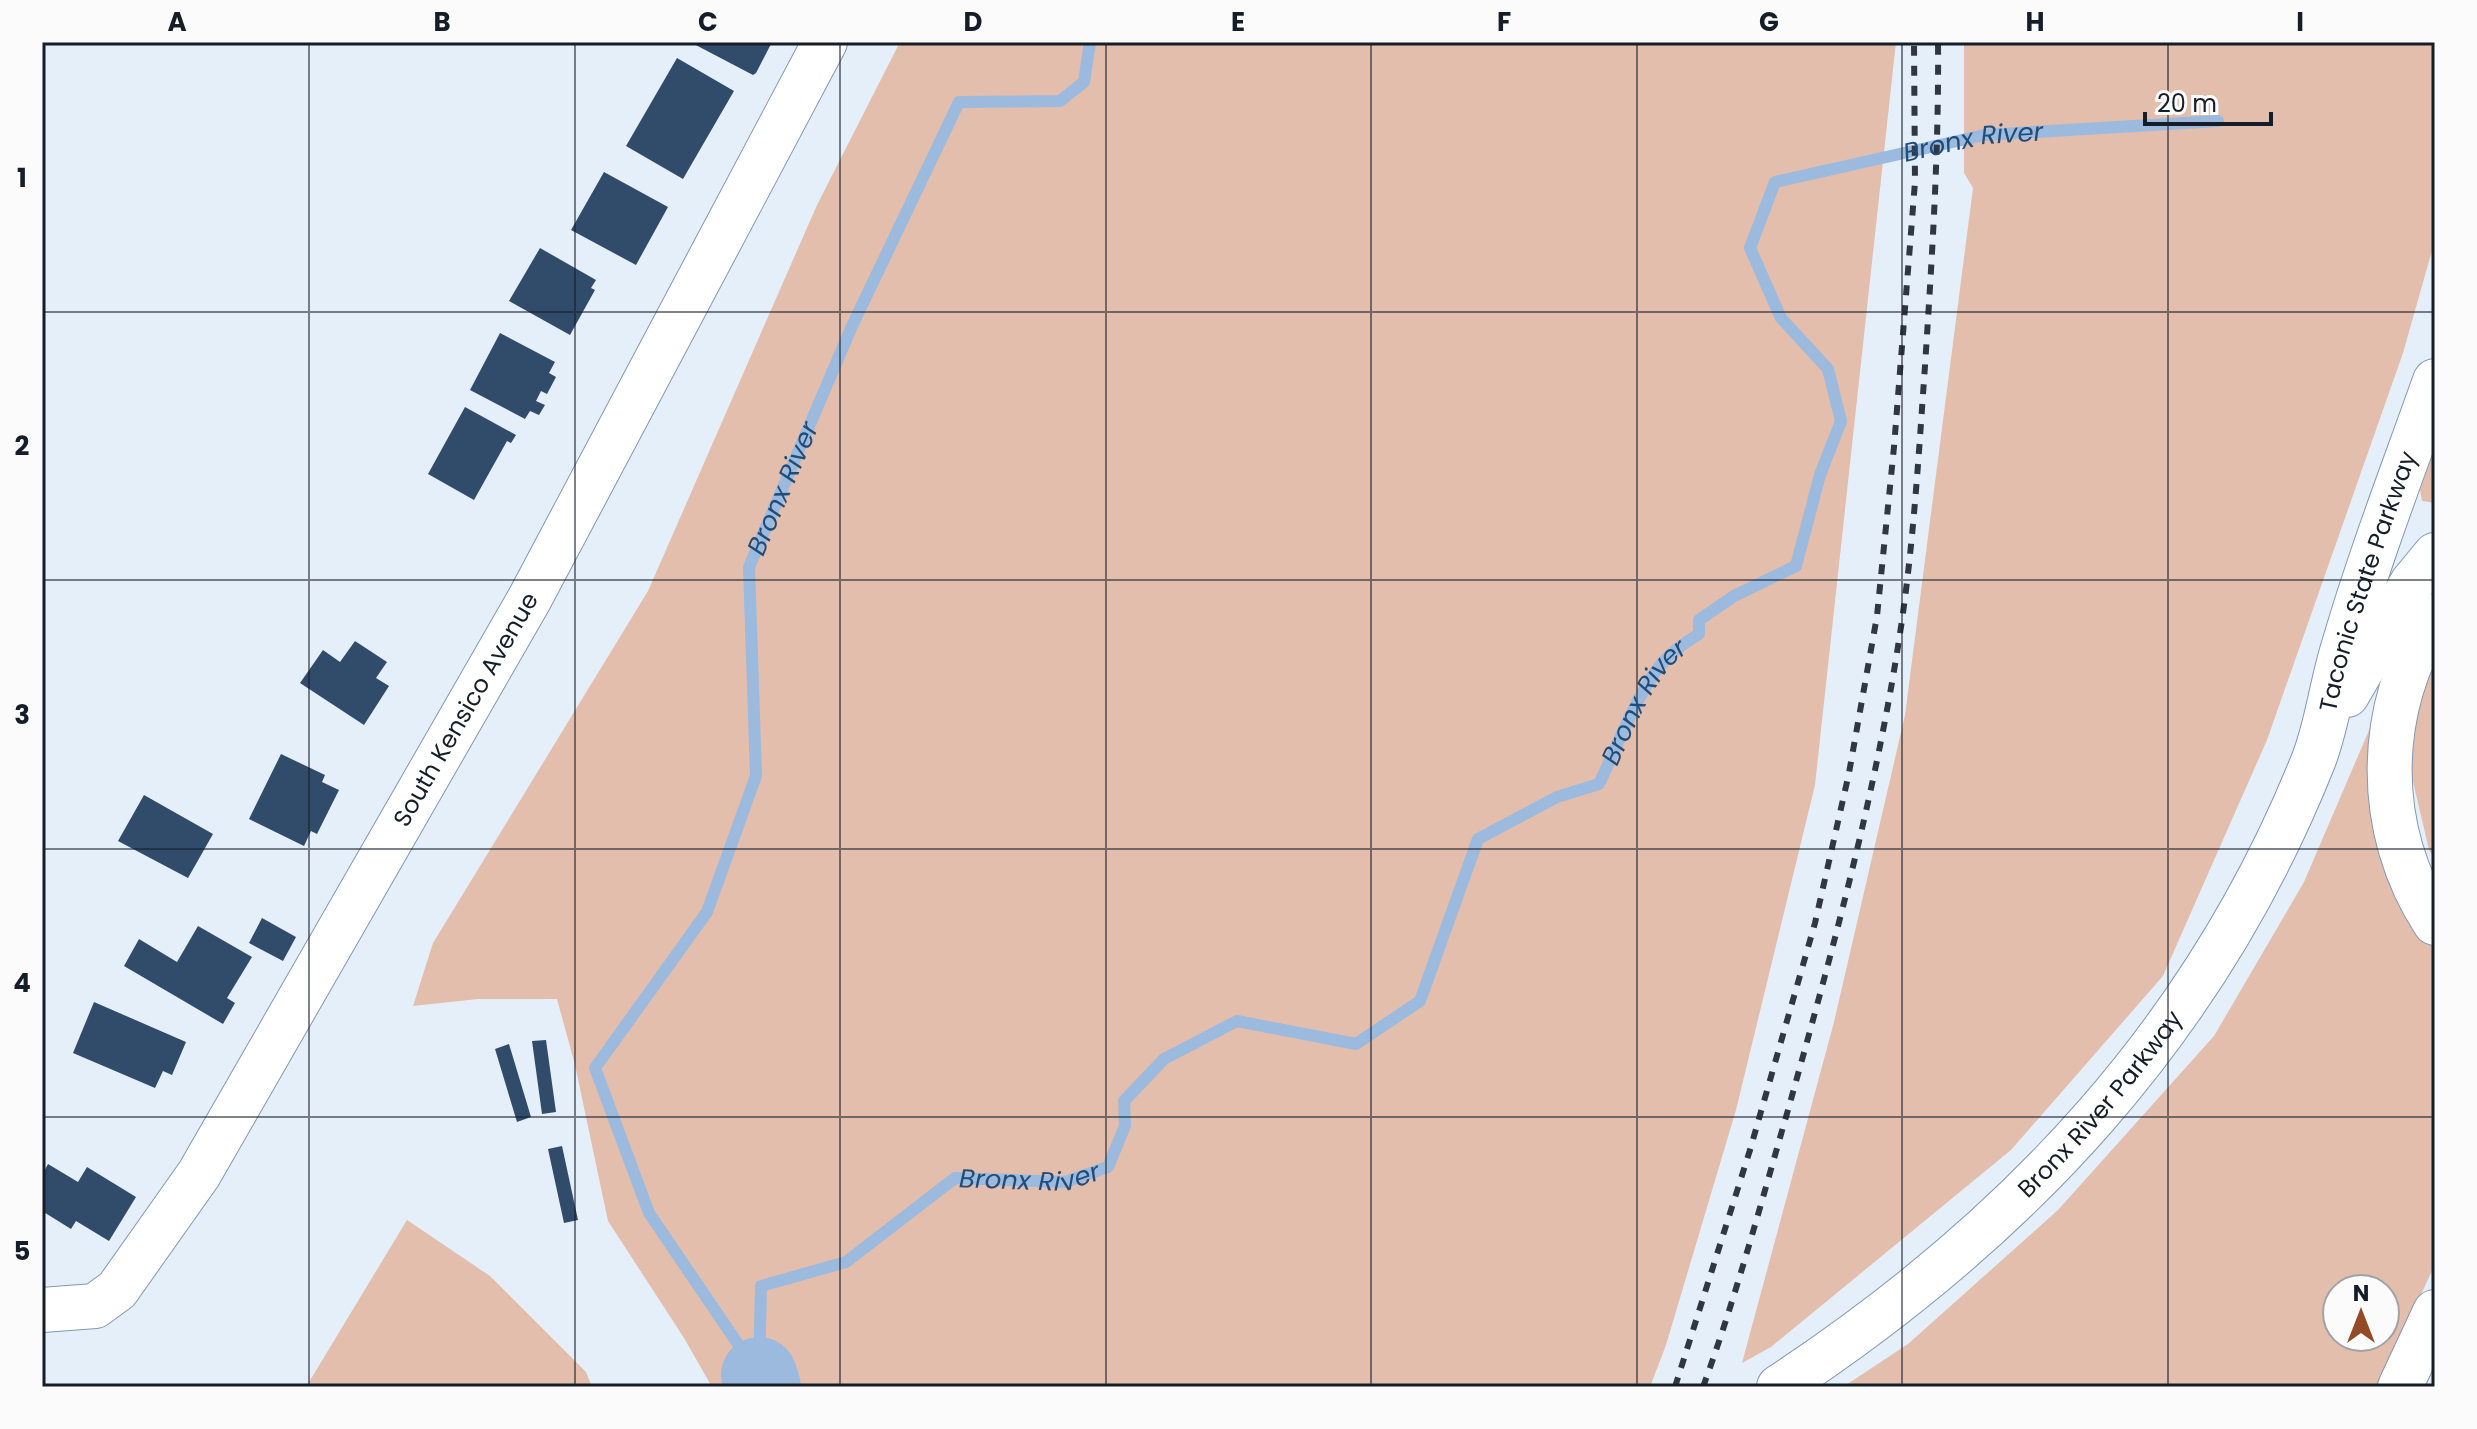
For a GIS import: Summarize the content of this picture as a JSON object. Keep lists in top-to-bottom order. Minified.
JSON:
{"streets":{"main road":["Taconic State Parkway","South Kensico Avenue","Bronx River Parkway"]},"crossings":[["Taconic State Parkway","Bronx River Parkway"]],"water":["Bronx River"],"scale_bar":"20 m","north":"top","grid":{"columns":["A","B","C","D","E","F","G","H","I"],"rows":["1","2","3","4","5"]}}
